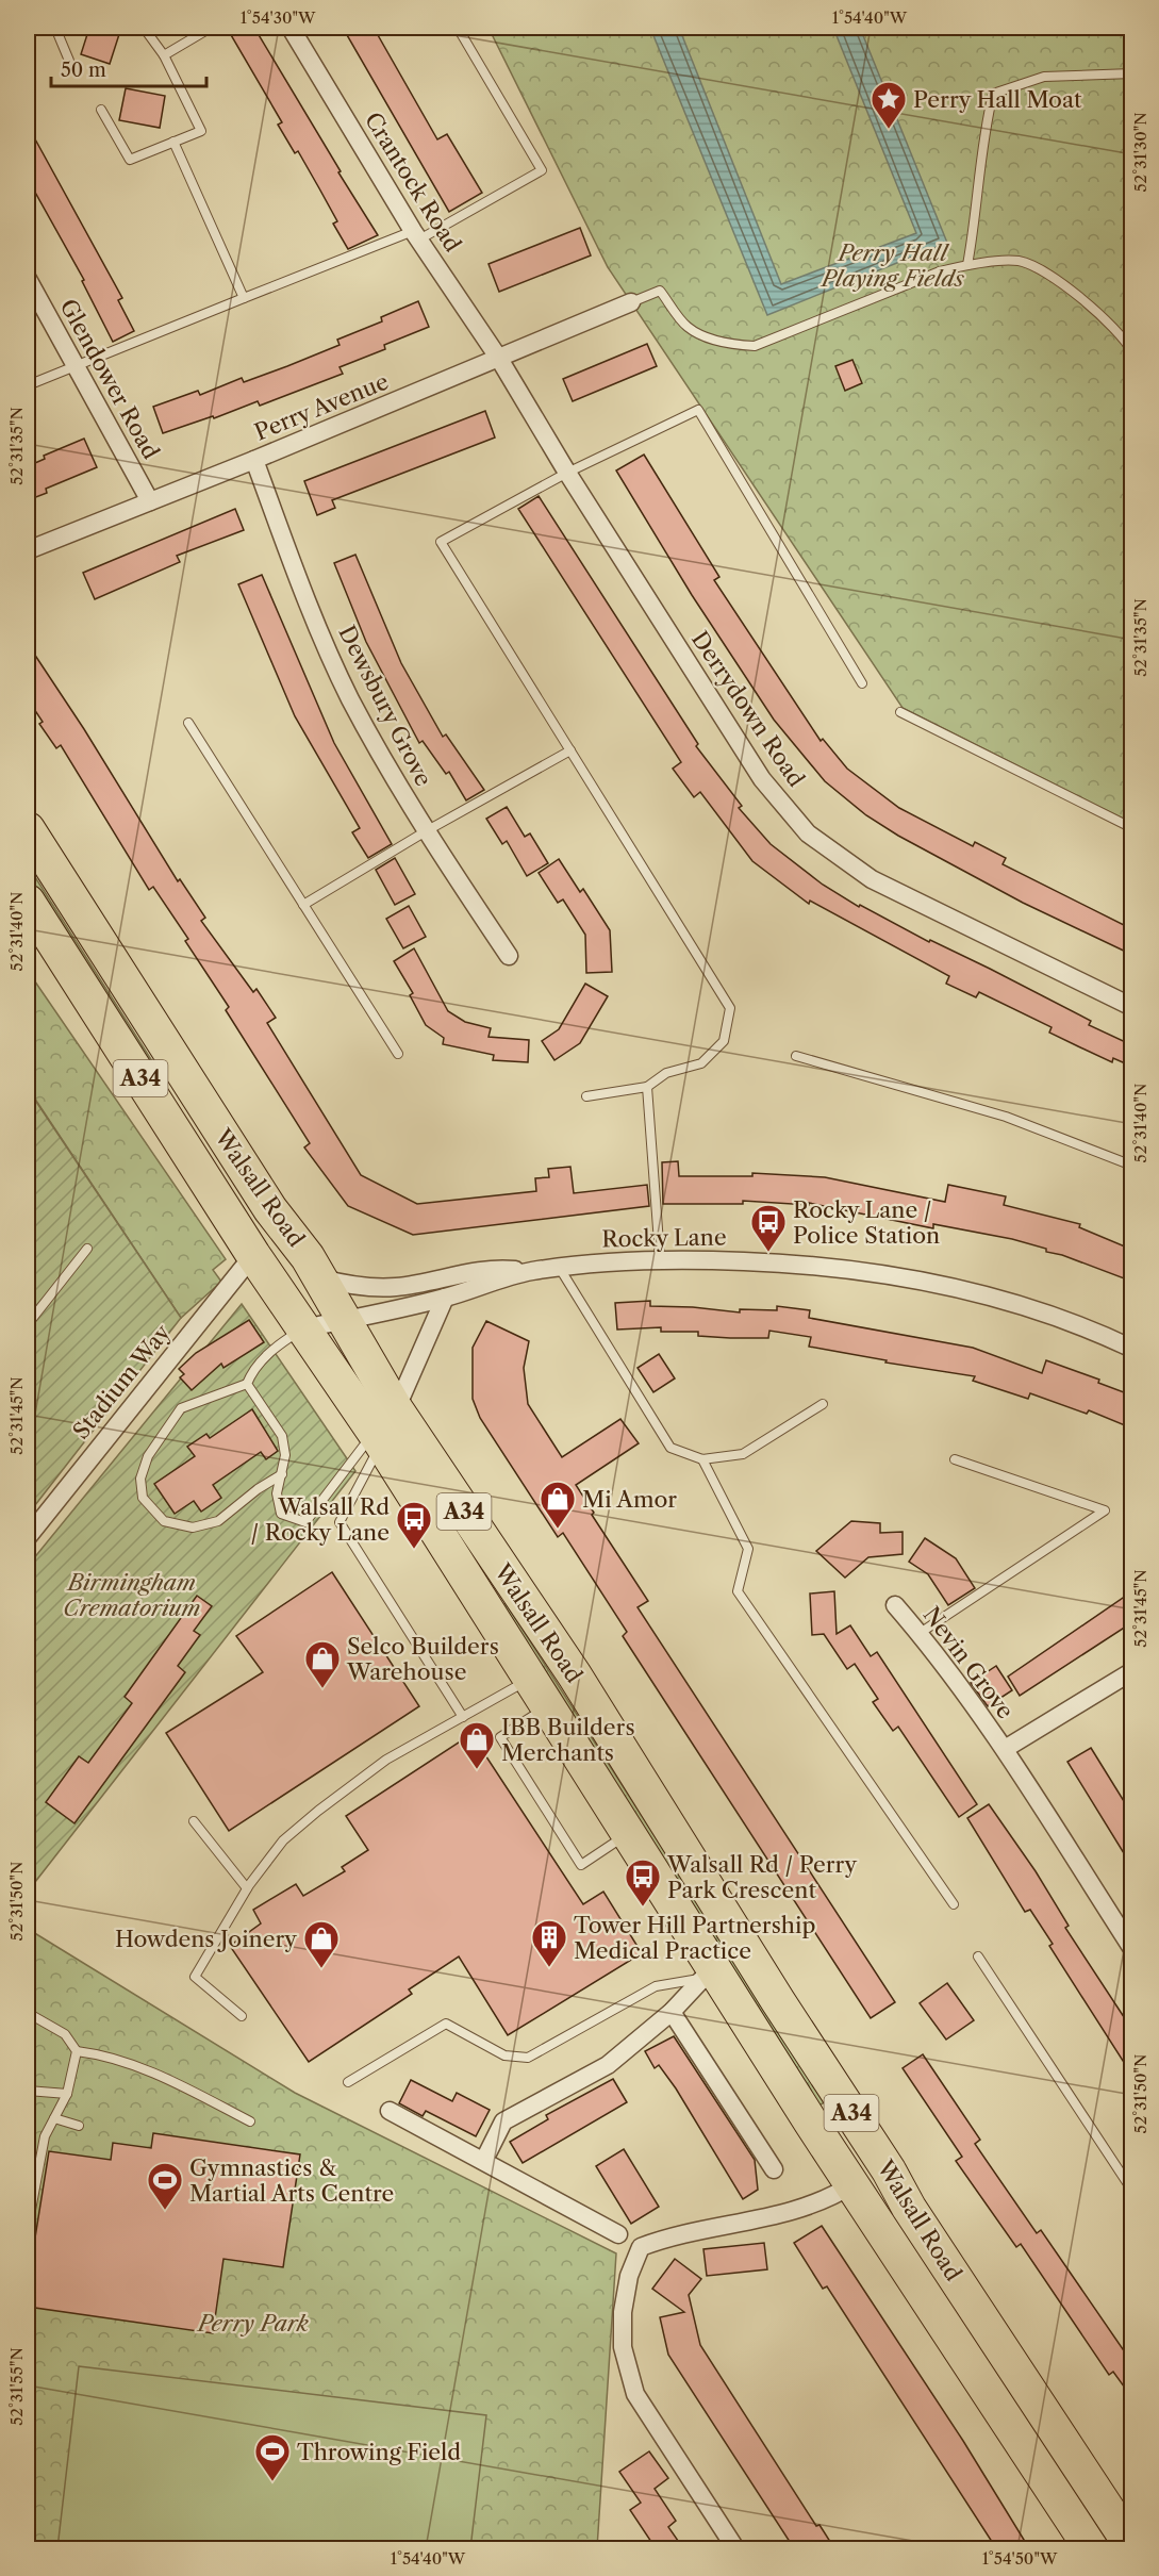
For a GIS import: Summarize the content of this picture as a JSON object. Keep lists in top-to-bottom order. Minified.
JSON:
{"streets":{"highway":["A34","Walsall Road"],"street":["Crantock Road","Glendower Road","Perry Avenue","Dewsbury Grove","Derrydown Road","Rocky Lane","Stadium Way","Nevin Grove"]},"crossings":[["Crantock Road","Perry Avenue"],["Crantock Road","Derrydown Road"],["Glendower Road","Perry Avenue"],["Perry Avenue","Dewsbury Grove"],["Perry Avenue","Derrydown Road"],["Walsall Road","Rocky Lane"],["Walsall Road","Stadium Way"]],"parks":["Perry Hall Playing Fields","Birmingham Crematorium","Perry Park"],"places":{"place":["Perry Hall Moat"],"bus stop":["Rocky Lane / Police Station","Walsall Rd / Rocky Lane","Walsall Rd / Perry Park Crescent"],"shop":["Mi Amor","Selco Builders Warehouse","IBB Builders Merchants","Howdens Joinery"],"building":["Tower Hill Partnership Medical Practice"],"sports":["Gymnastics & Martial Arts Centre","Throwing Field"]},"scale_bar":"50 m","coordinates":["1°54'30\"W","1°54'40\"W","52°31'30\"N","52°31'35\"N","52°31'40\"N","52°31'45\"N","52°31'50\"N","52°31'55\"N","1°54'50\"W"]}
